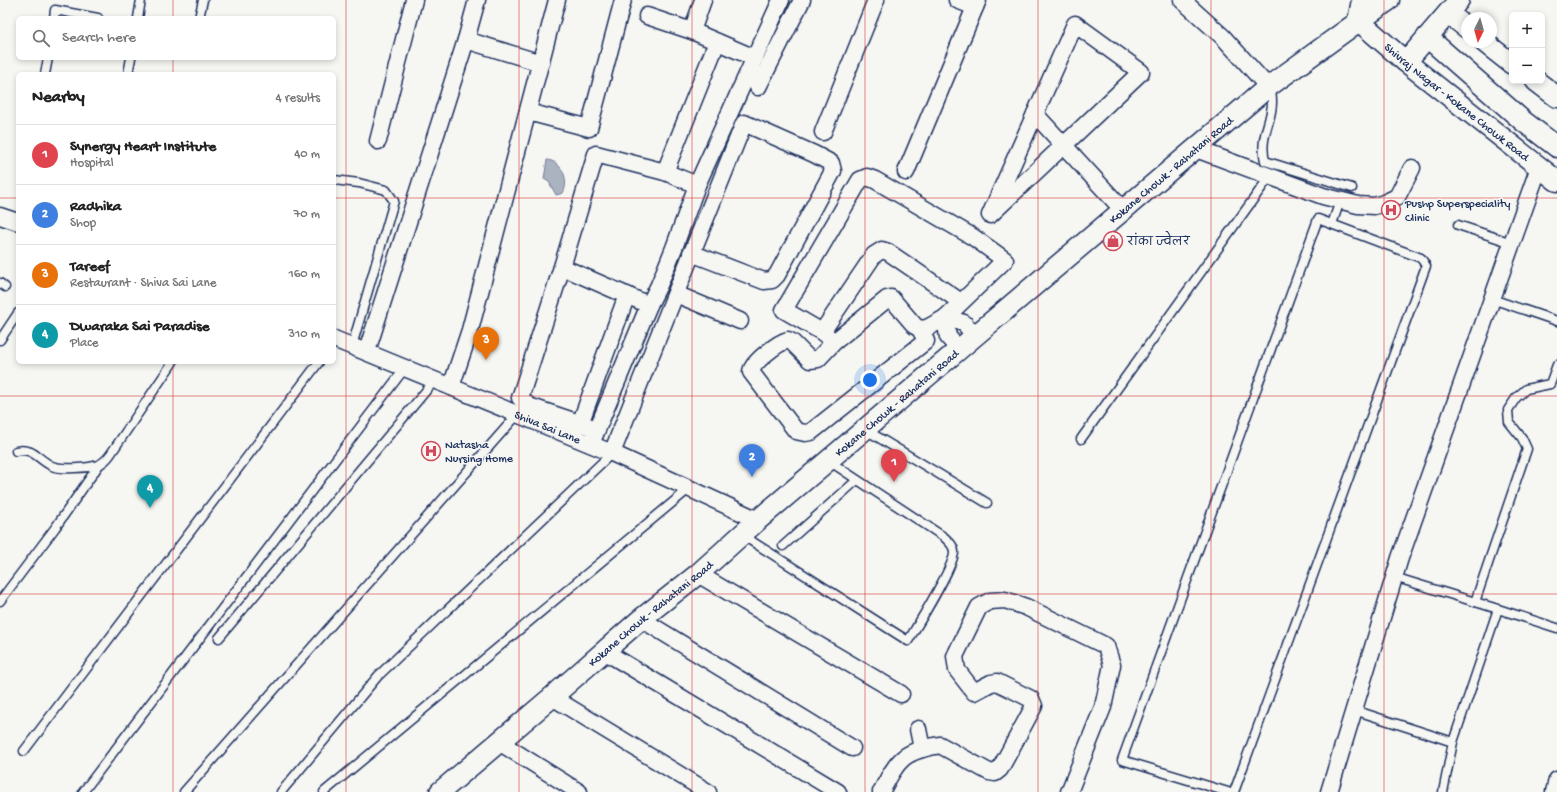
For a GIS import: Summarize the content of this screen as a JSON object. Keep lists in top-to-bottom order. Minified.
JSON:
{"streets":{"street":["Shivraj Nagar - Kokane Chowk Road","Kokane Chowk - Rahatani Road","Shiva Sai Lane"]},"crossings":[["Shivraj Nagar - Kokane Chowk Road","Kokane Chowk - Rahatani Road"],["Kokane Chowk - Rahatani Road","Shiva Sai Lane"]],"places":{"hospital":["Pushp Superspeciality Clinic","Natasha Nursing Home"],"shop":["रांका ज्वेलर"]},"north":"bottom","page":{"map_buttons":["+","−"],"search":"Search here","heading":["Nearby","4 results"],"list":[{"mark":"1","name":"Synergy Heart Institute","note":"Hospital","value":"40 m"},{"mark":"2","name":"Radhika","note":"Shop","value":"70 m"},{"mark":"3","name":"Tareef","note":"Restaurant · Shiva Sai Lane","value":"160 m"},{"mark":"4","name":"Dwaraka Sai Paradise","note":"Place","value":"310 m"}],"pins":["3","2","1","4"]}}
